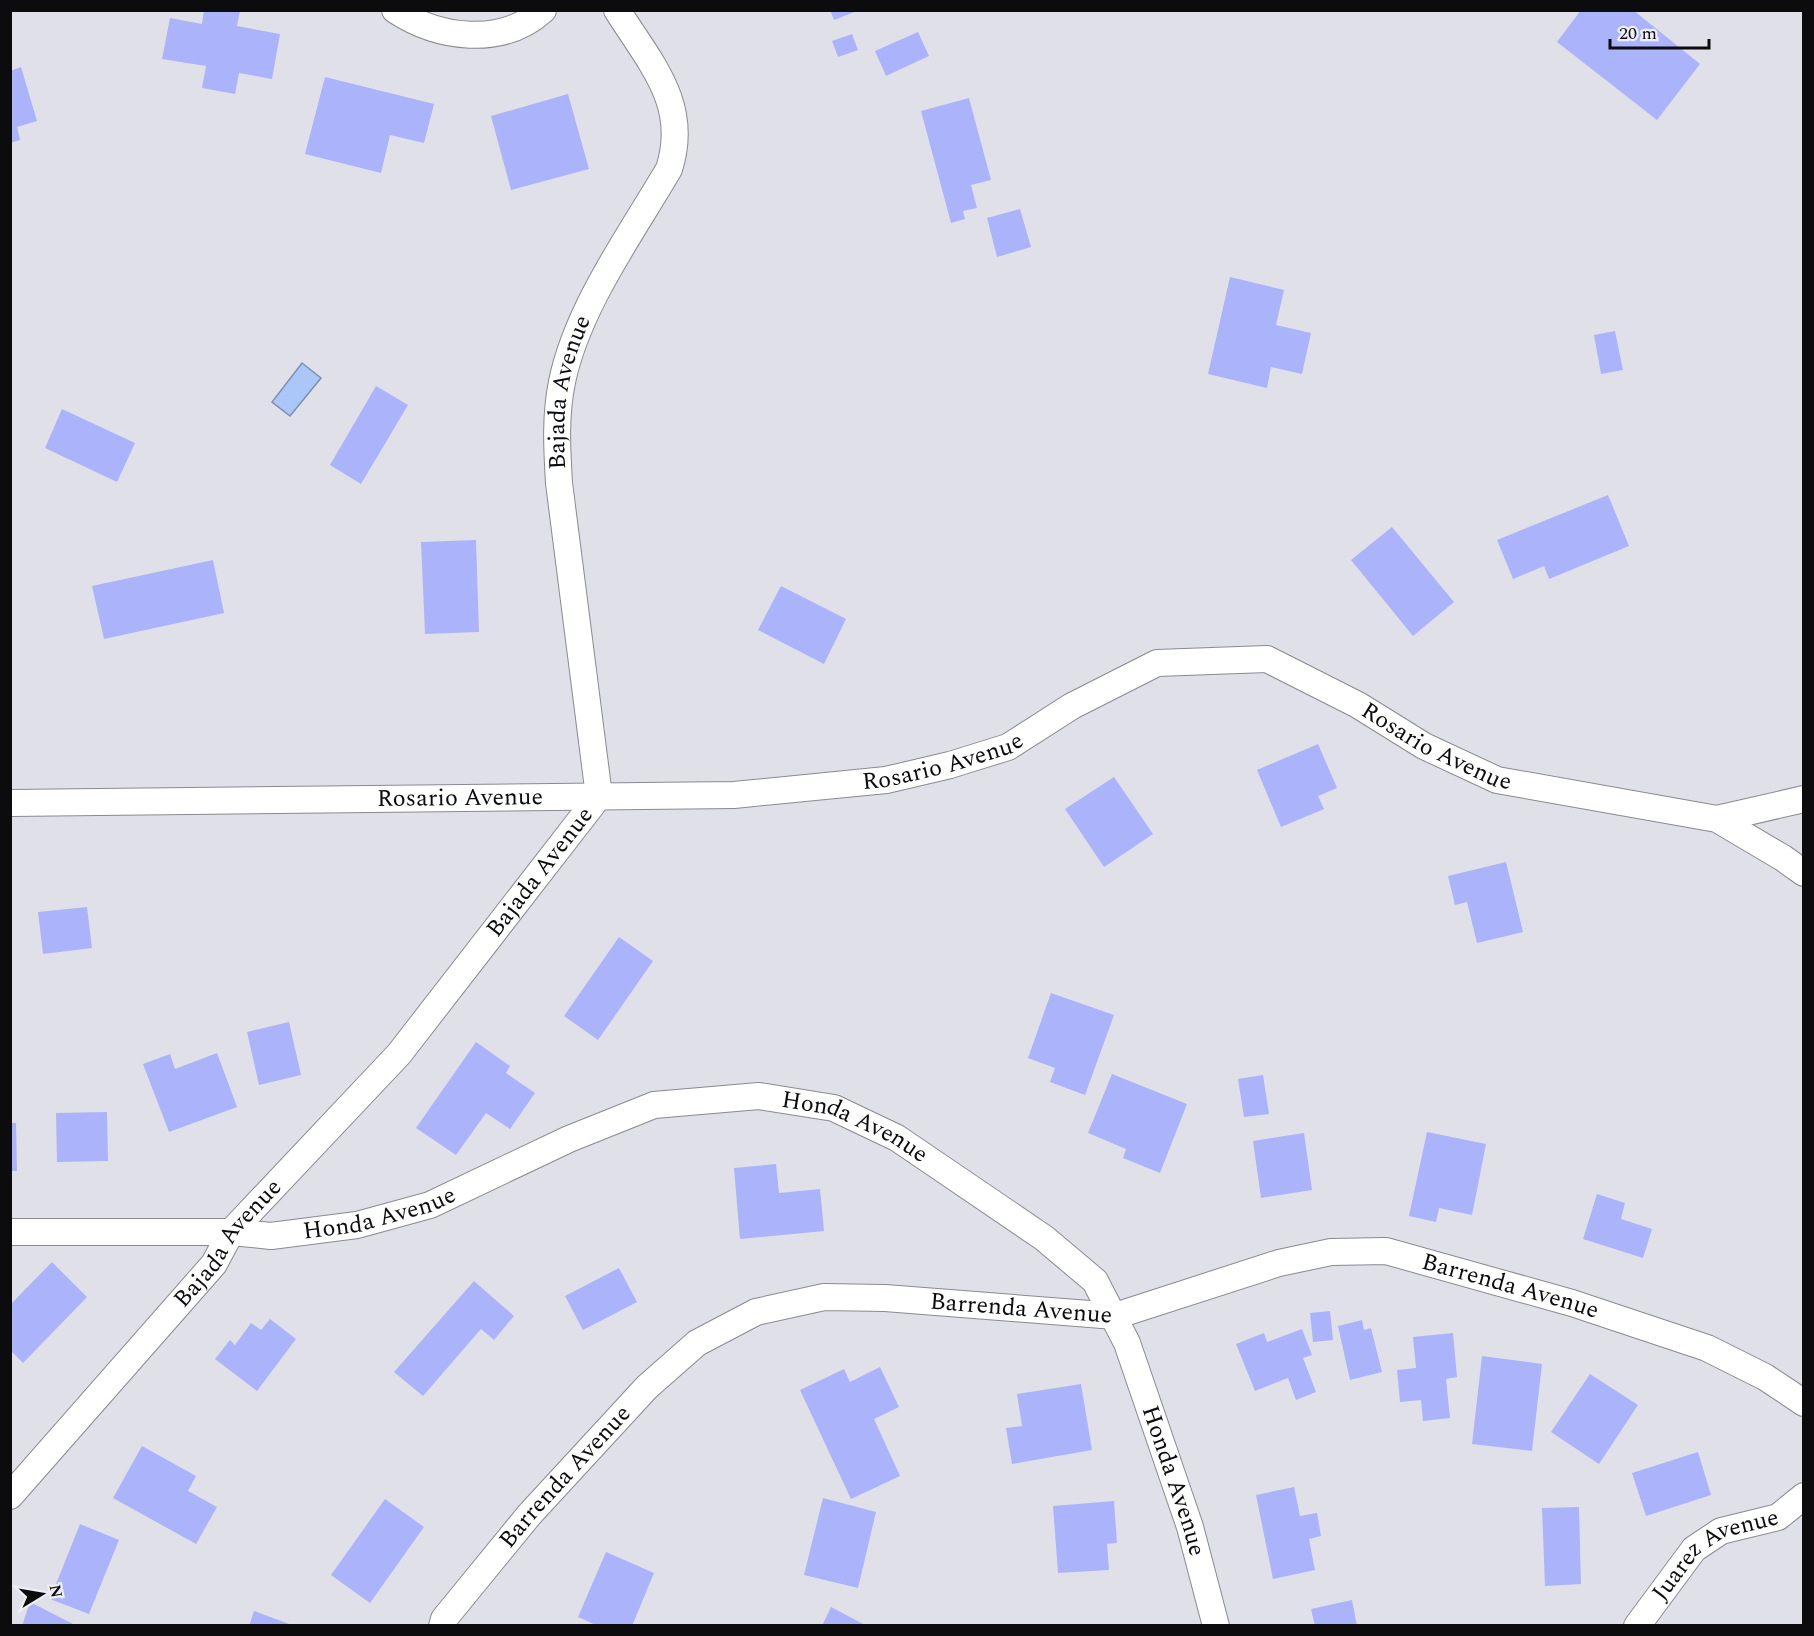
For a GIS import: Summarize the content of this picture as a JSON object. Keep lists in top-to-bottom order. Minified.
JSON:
{"streets":{"street":["Bajada Avenue","Rosario Avenue","Honda Avenue","Barrenda Avenue","Juarez Avenue"]},"crossings":[["Bajada Avenue","Rosario Avenue"],["Bajada Avenue","Honda Avenue"],["Honda Avenue","Barrenda Avenue"]],"scale_bar":"20 m","north":"right"}
